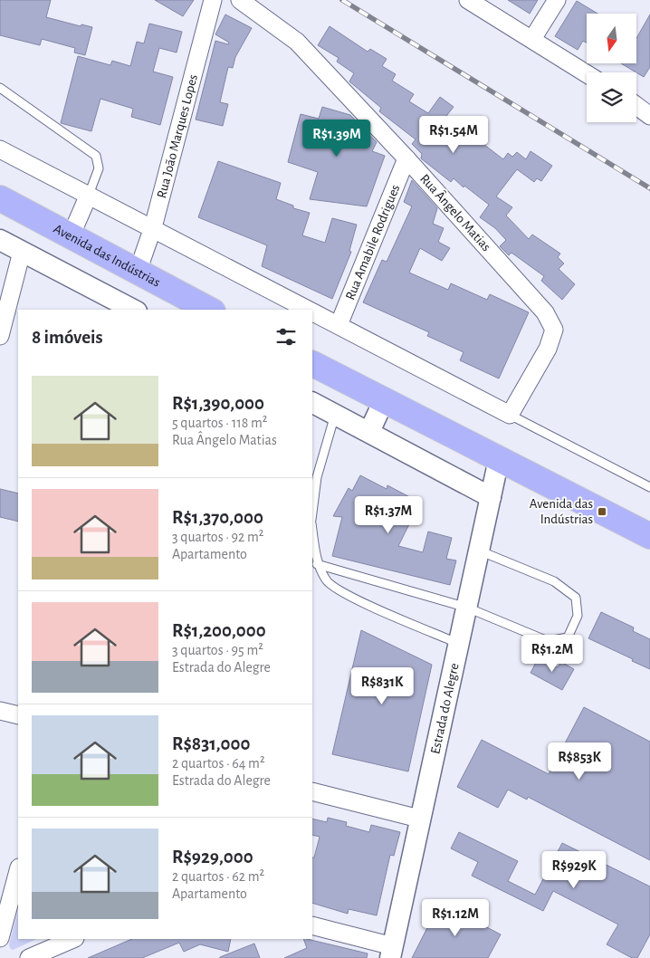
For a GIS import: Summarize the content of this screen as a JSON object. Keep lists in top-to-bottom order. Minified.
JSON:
{"streets":{"main road":["Avenida das Indústrias"],"street":["Rua João Marques Lopes","Rua Ângelo Matias","Rua Amabile Rodrigues","Estrada do Alegre"]},"crossings":[["Rua João Marques Lopes","Avenida das Indústrias"],["Rua Ângelo Matias","Rua Amabile Rodrigues"]],"places":{"transit":["Avenida das Indústrias"]},"north":"bottom","page":{"price":["R$1.54M","R$1.39M","R$1.37M","R$1.2M","R$831K","R$853K","R$929K","R$1.12M"],"heading":"8 imóveis","list":[{"name":"R$1,390,000","note":"5 quartos · 118 m² · Rua Ângelo Matias"},{"name":"R$1,370,000","note":"3 quartos · 92 m² · Apartamento"},{"name":"R$1,200,000","note":"3 quartos · 95 m² · Estrada do Alegre"},{"name":"R$831,000","note":"2 quartos · 64 m² · Estrada do Alegre"},{"name":"R$929,000","note":"2 quartos · 62 m² · Apartamento"}]}}
